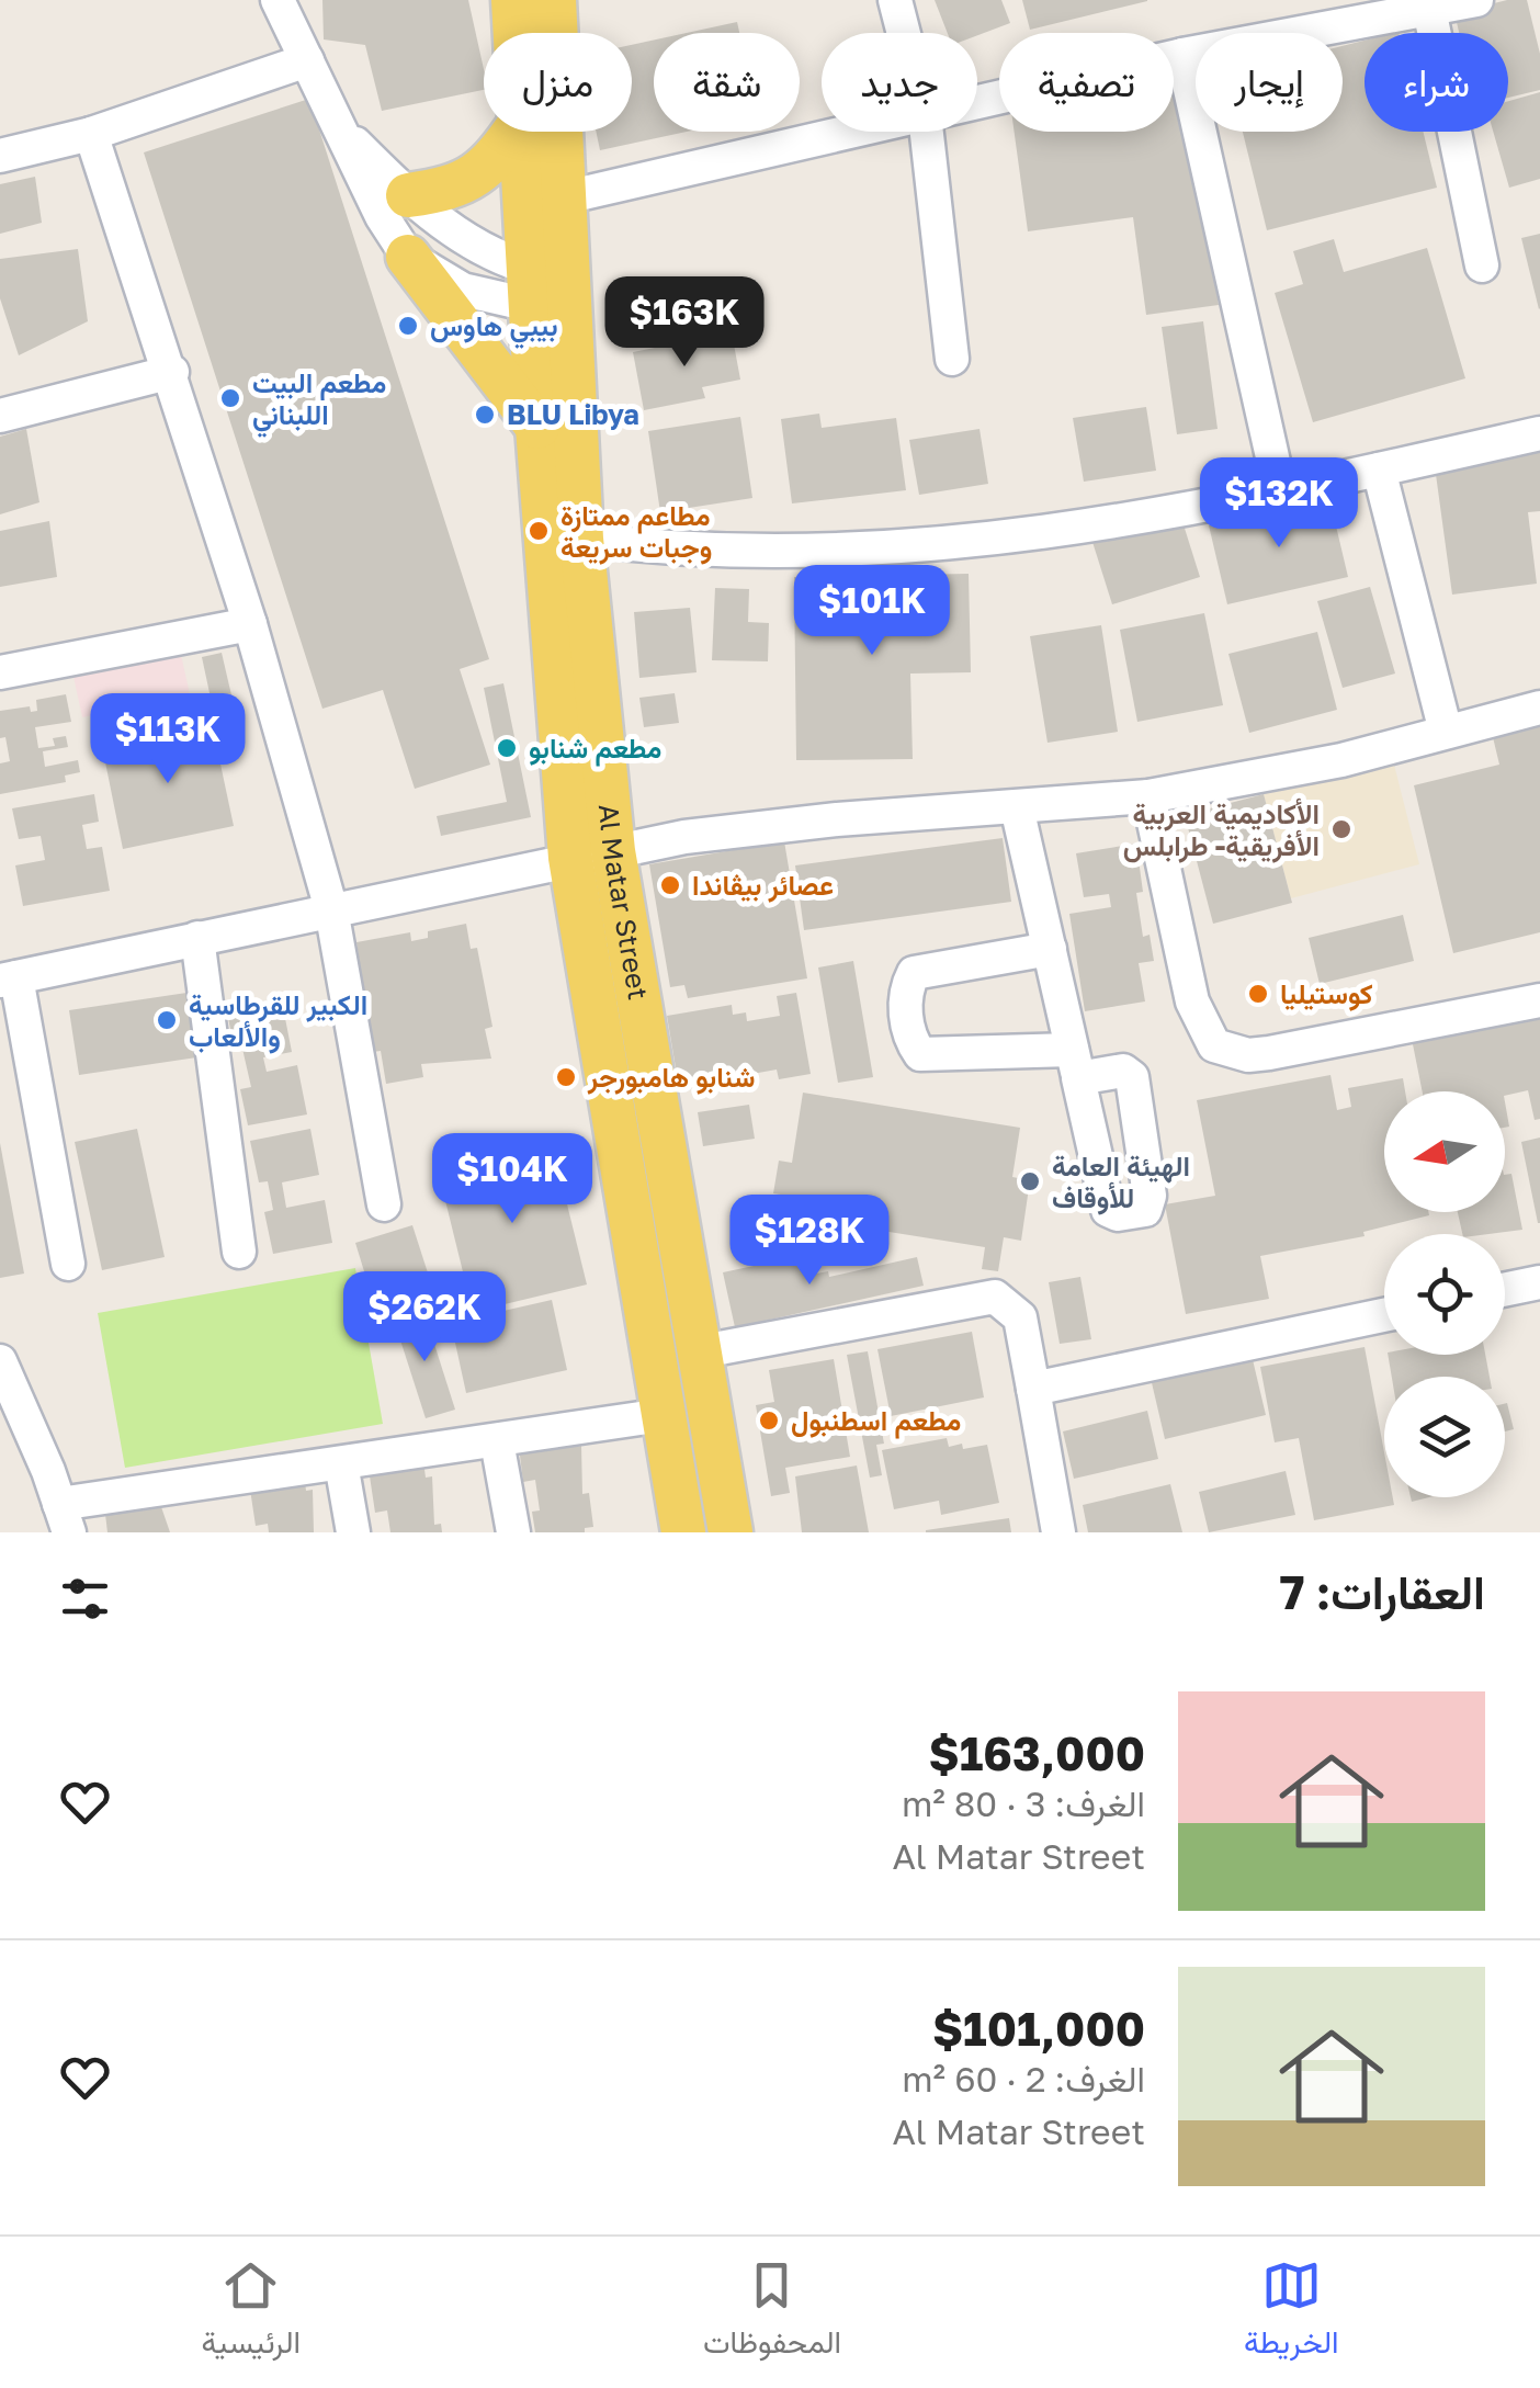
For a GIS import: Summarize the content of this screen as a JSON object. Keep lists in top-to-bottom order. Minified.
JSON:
{"streets":{"main road":["Al Matar Street"]},"places":["بيبي هاوس","مطعم البيت اللبناني","BLU Libya","مطاعم ممتازة وجبات سريعة","مطعم شنابو","الأكاديمية العربية الأفريقية- طرابلس","عصائر بيڤاندا","كوستيليا","الكبير للقرطاسية والألعاب","شنابو هامبورجر","الهيئة العامة للأوقاف","مطعم اسطنبول"],"north":"left","page":{"chip":["شراء","إيجار","تصفية","جديد","شقة","منزل"],"price":["$163K","$132K","$101K","$113K","$104K","$128K","$262K"],"heading":"العقارات: 7","list":[{"name":"$163,000","note":"الغرف: 3 · 80 m² · Al Matar Street"},{"name":"$101,000","note":"الغرف: 2 · 60 m² · Al Matar Street"}],"tabs":["الخريطة","المحفوظات","الرئيسية"]}}
